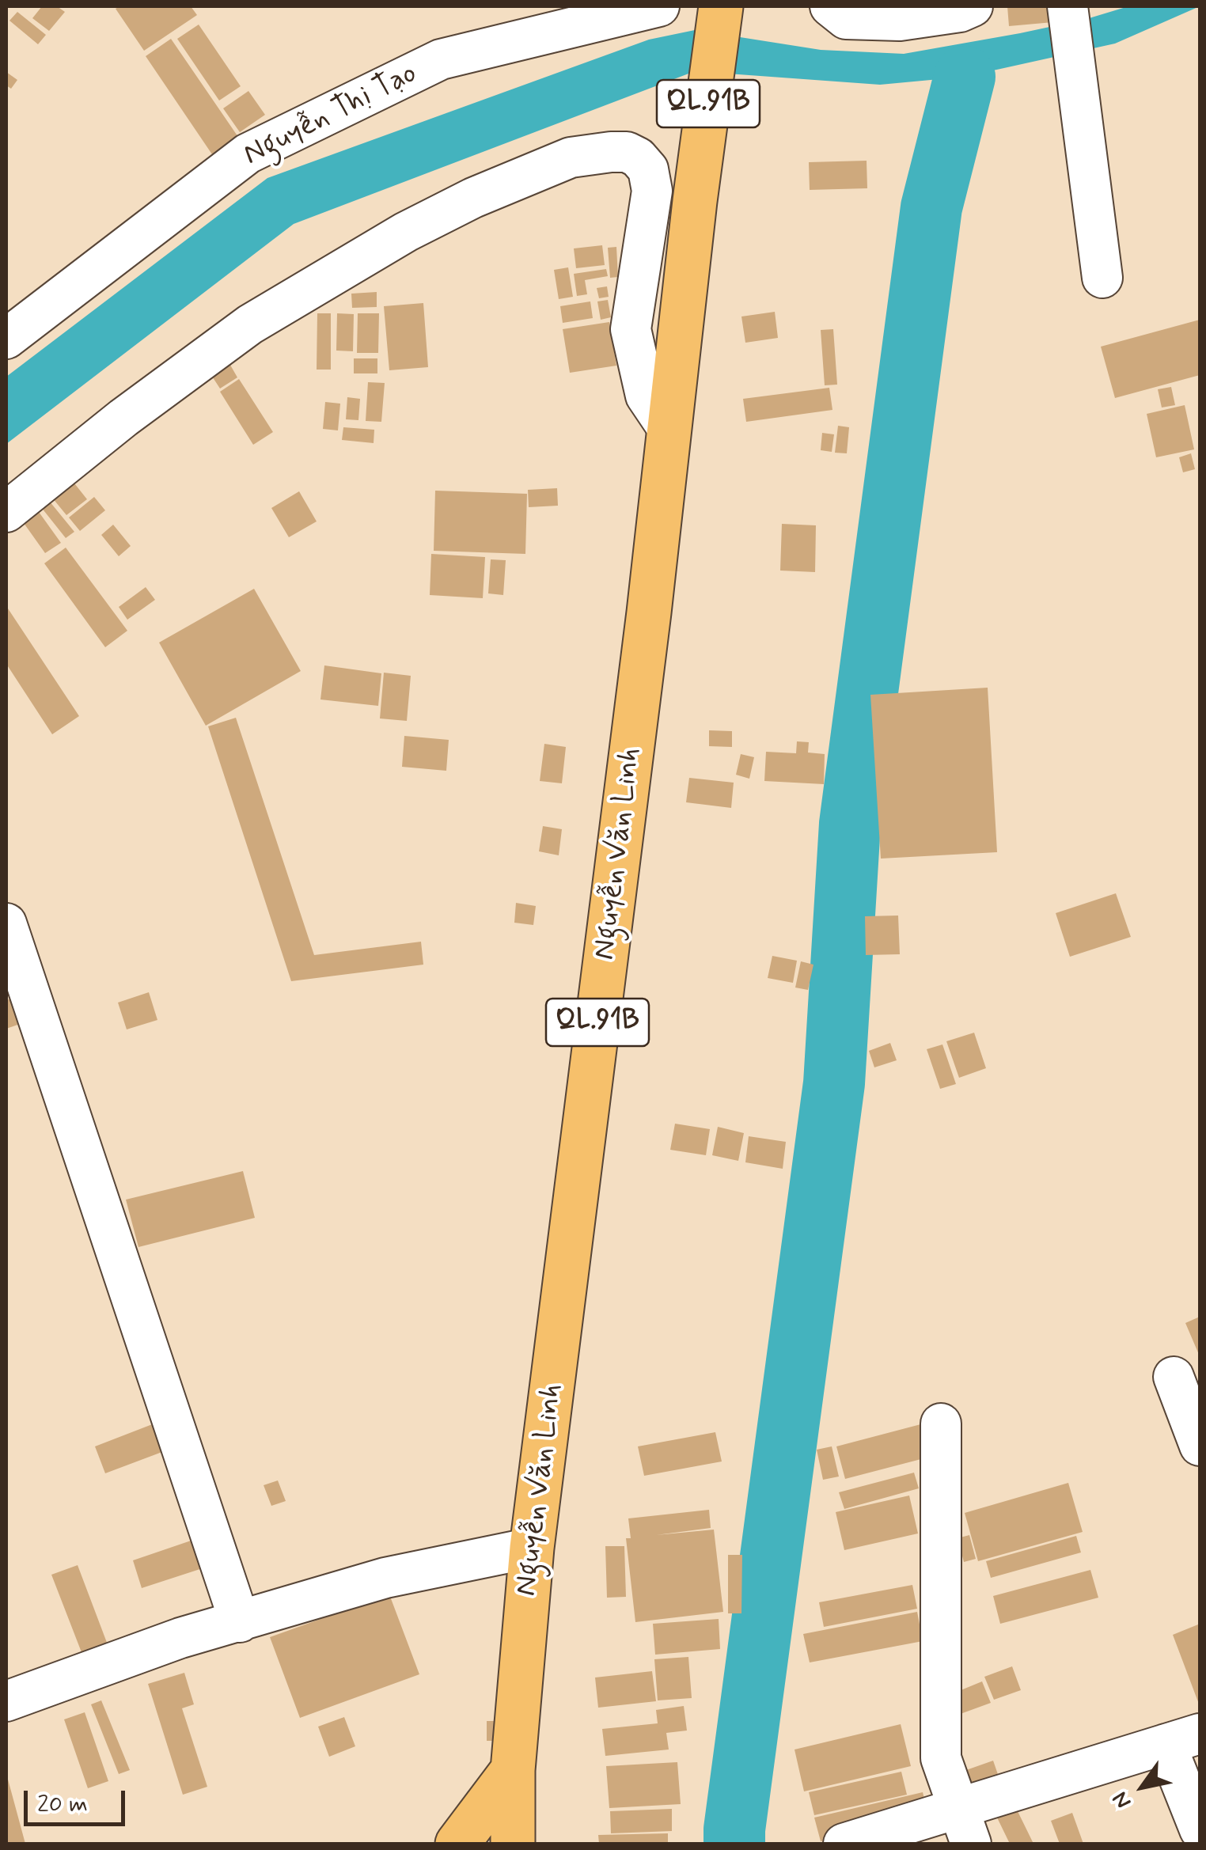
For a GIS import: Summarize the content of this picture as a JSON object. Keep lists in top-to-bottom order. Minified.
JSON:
{"streets":{"highway":["QL.91B","Nguyễn Văn Linh"],"street":["Nguyễn Thị Tạo"]},"scale_bar":"20 m","north":"bottom left"}
